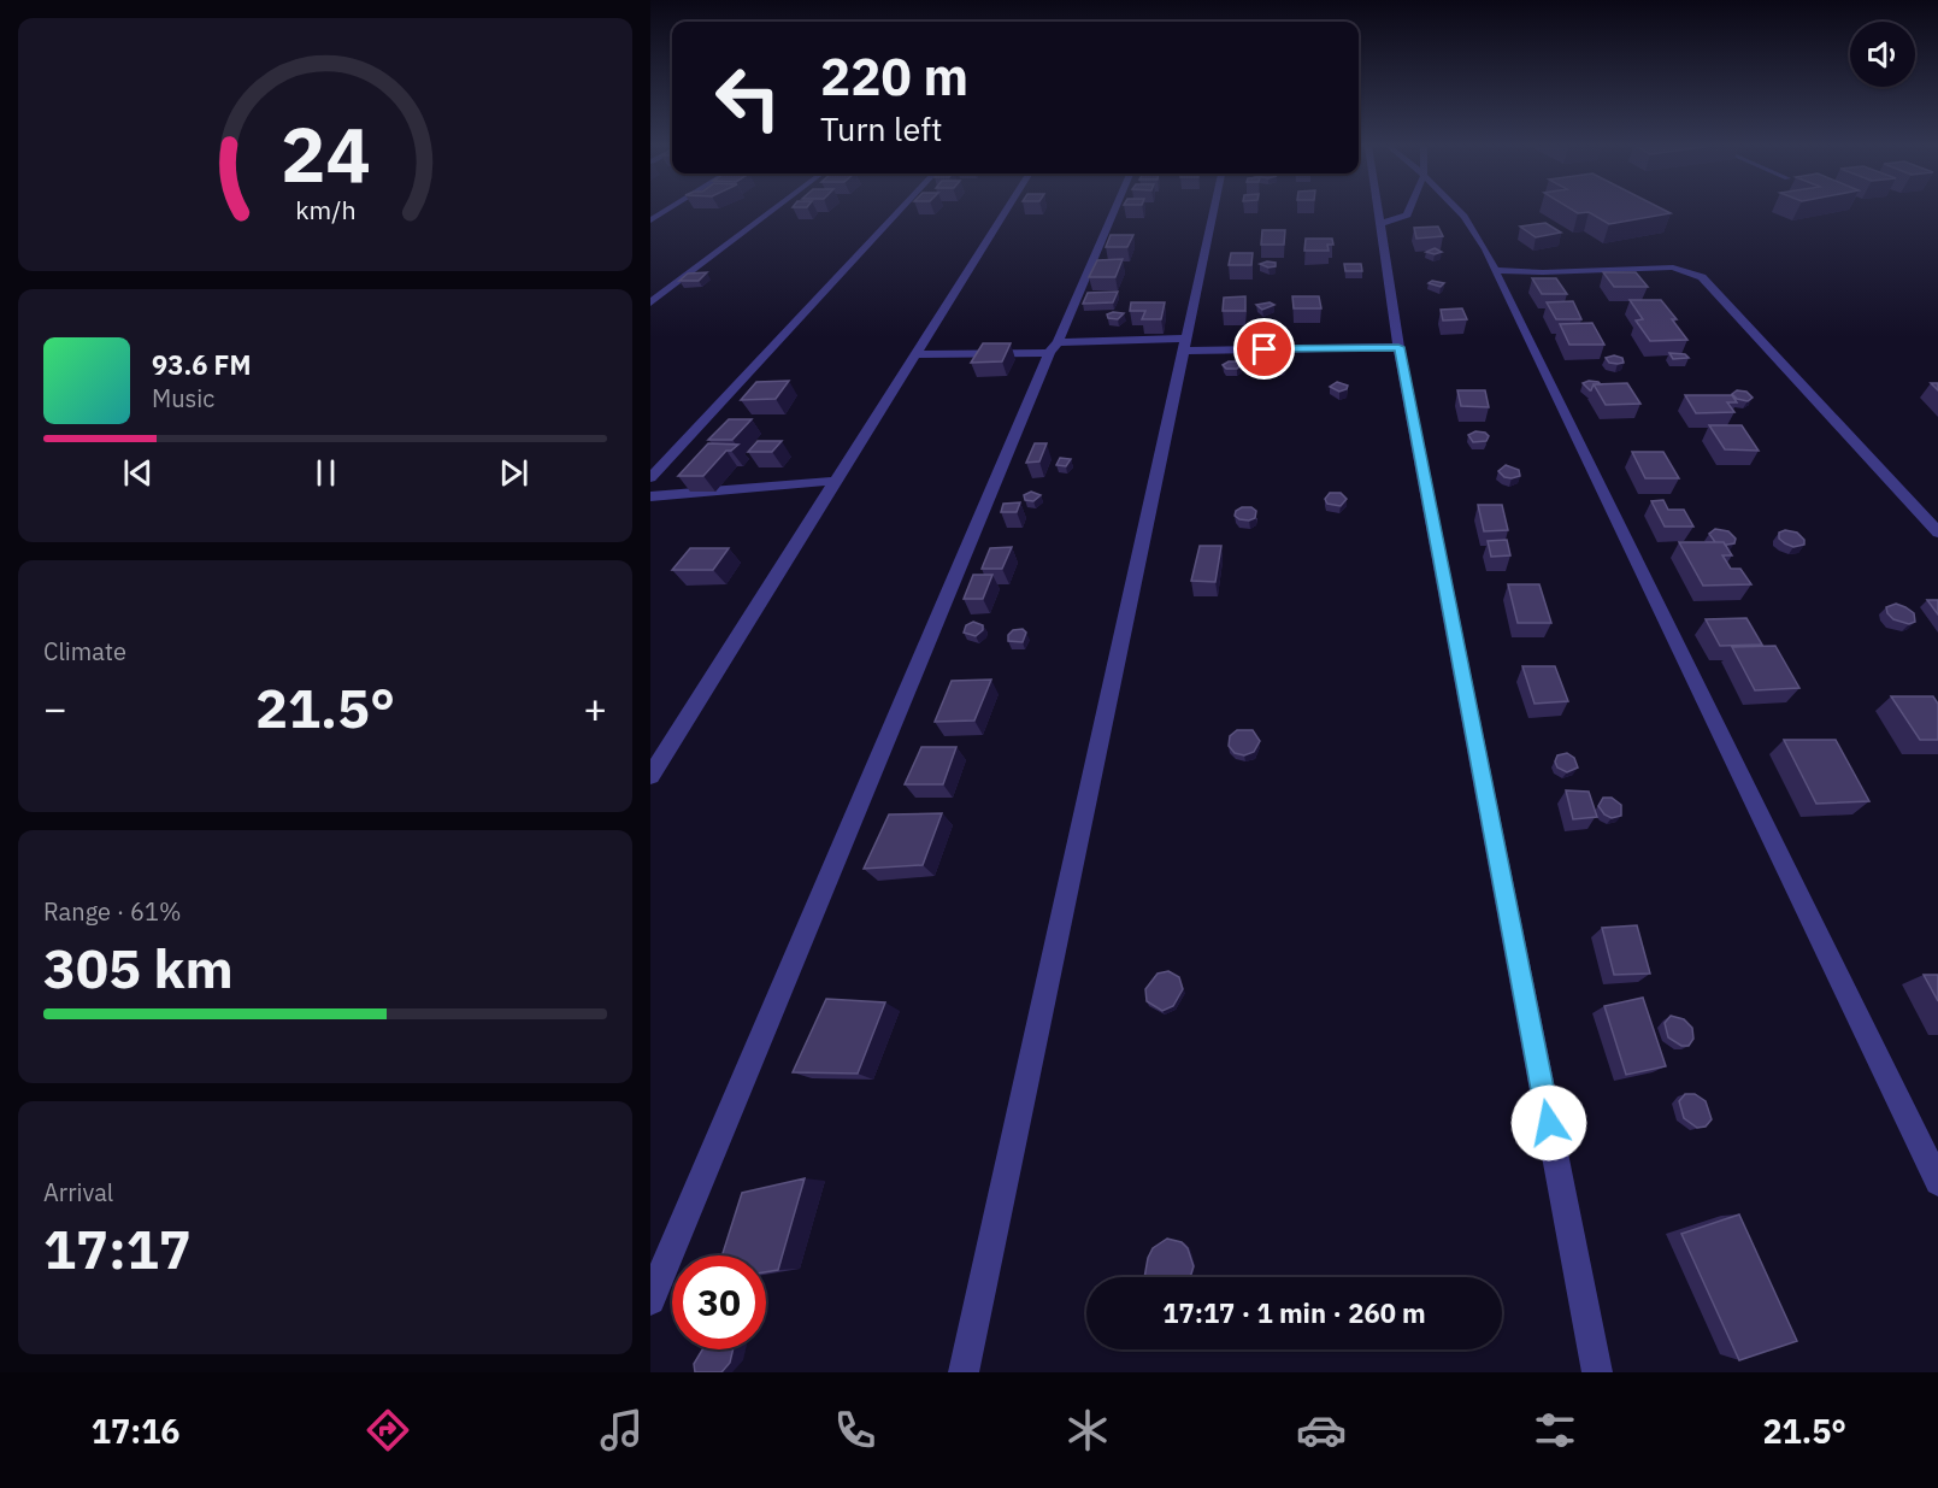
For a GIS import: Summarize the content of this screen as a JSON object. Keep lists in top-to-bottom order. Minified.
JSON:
{"page":{"turn":["220 m","Turn left"],"song":["93.6 FM","Music"],"tile":["Climate",["Range · 61%","305 km"],["Arrival","17:17"]],"heat":["−","21.5°","+"],"limit":"30","trip":"17:17 · 1 min · 260 m","tabs":["17:16","21.5°"],"gauge":["24","km/h"]}}
